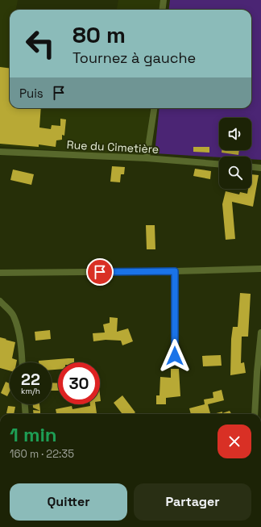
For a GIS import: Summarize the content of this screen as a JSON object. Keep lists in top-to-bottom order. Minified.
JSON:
{"streets":{"street":["Rue du Cimetière"]},"page":{"turn":["80 m","Tournez à gauche"],"then":"Puis","speed":"22 km/h","limit":"30","heading":["1 min","160 m · 22:35"],"buttons":["Quitter","Partager"]}}
